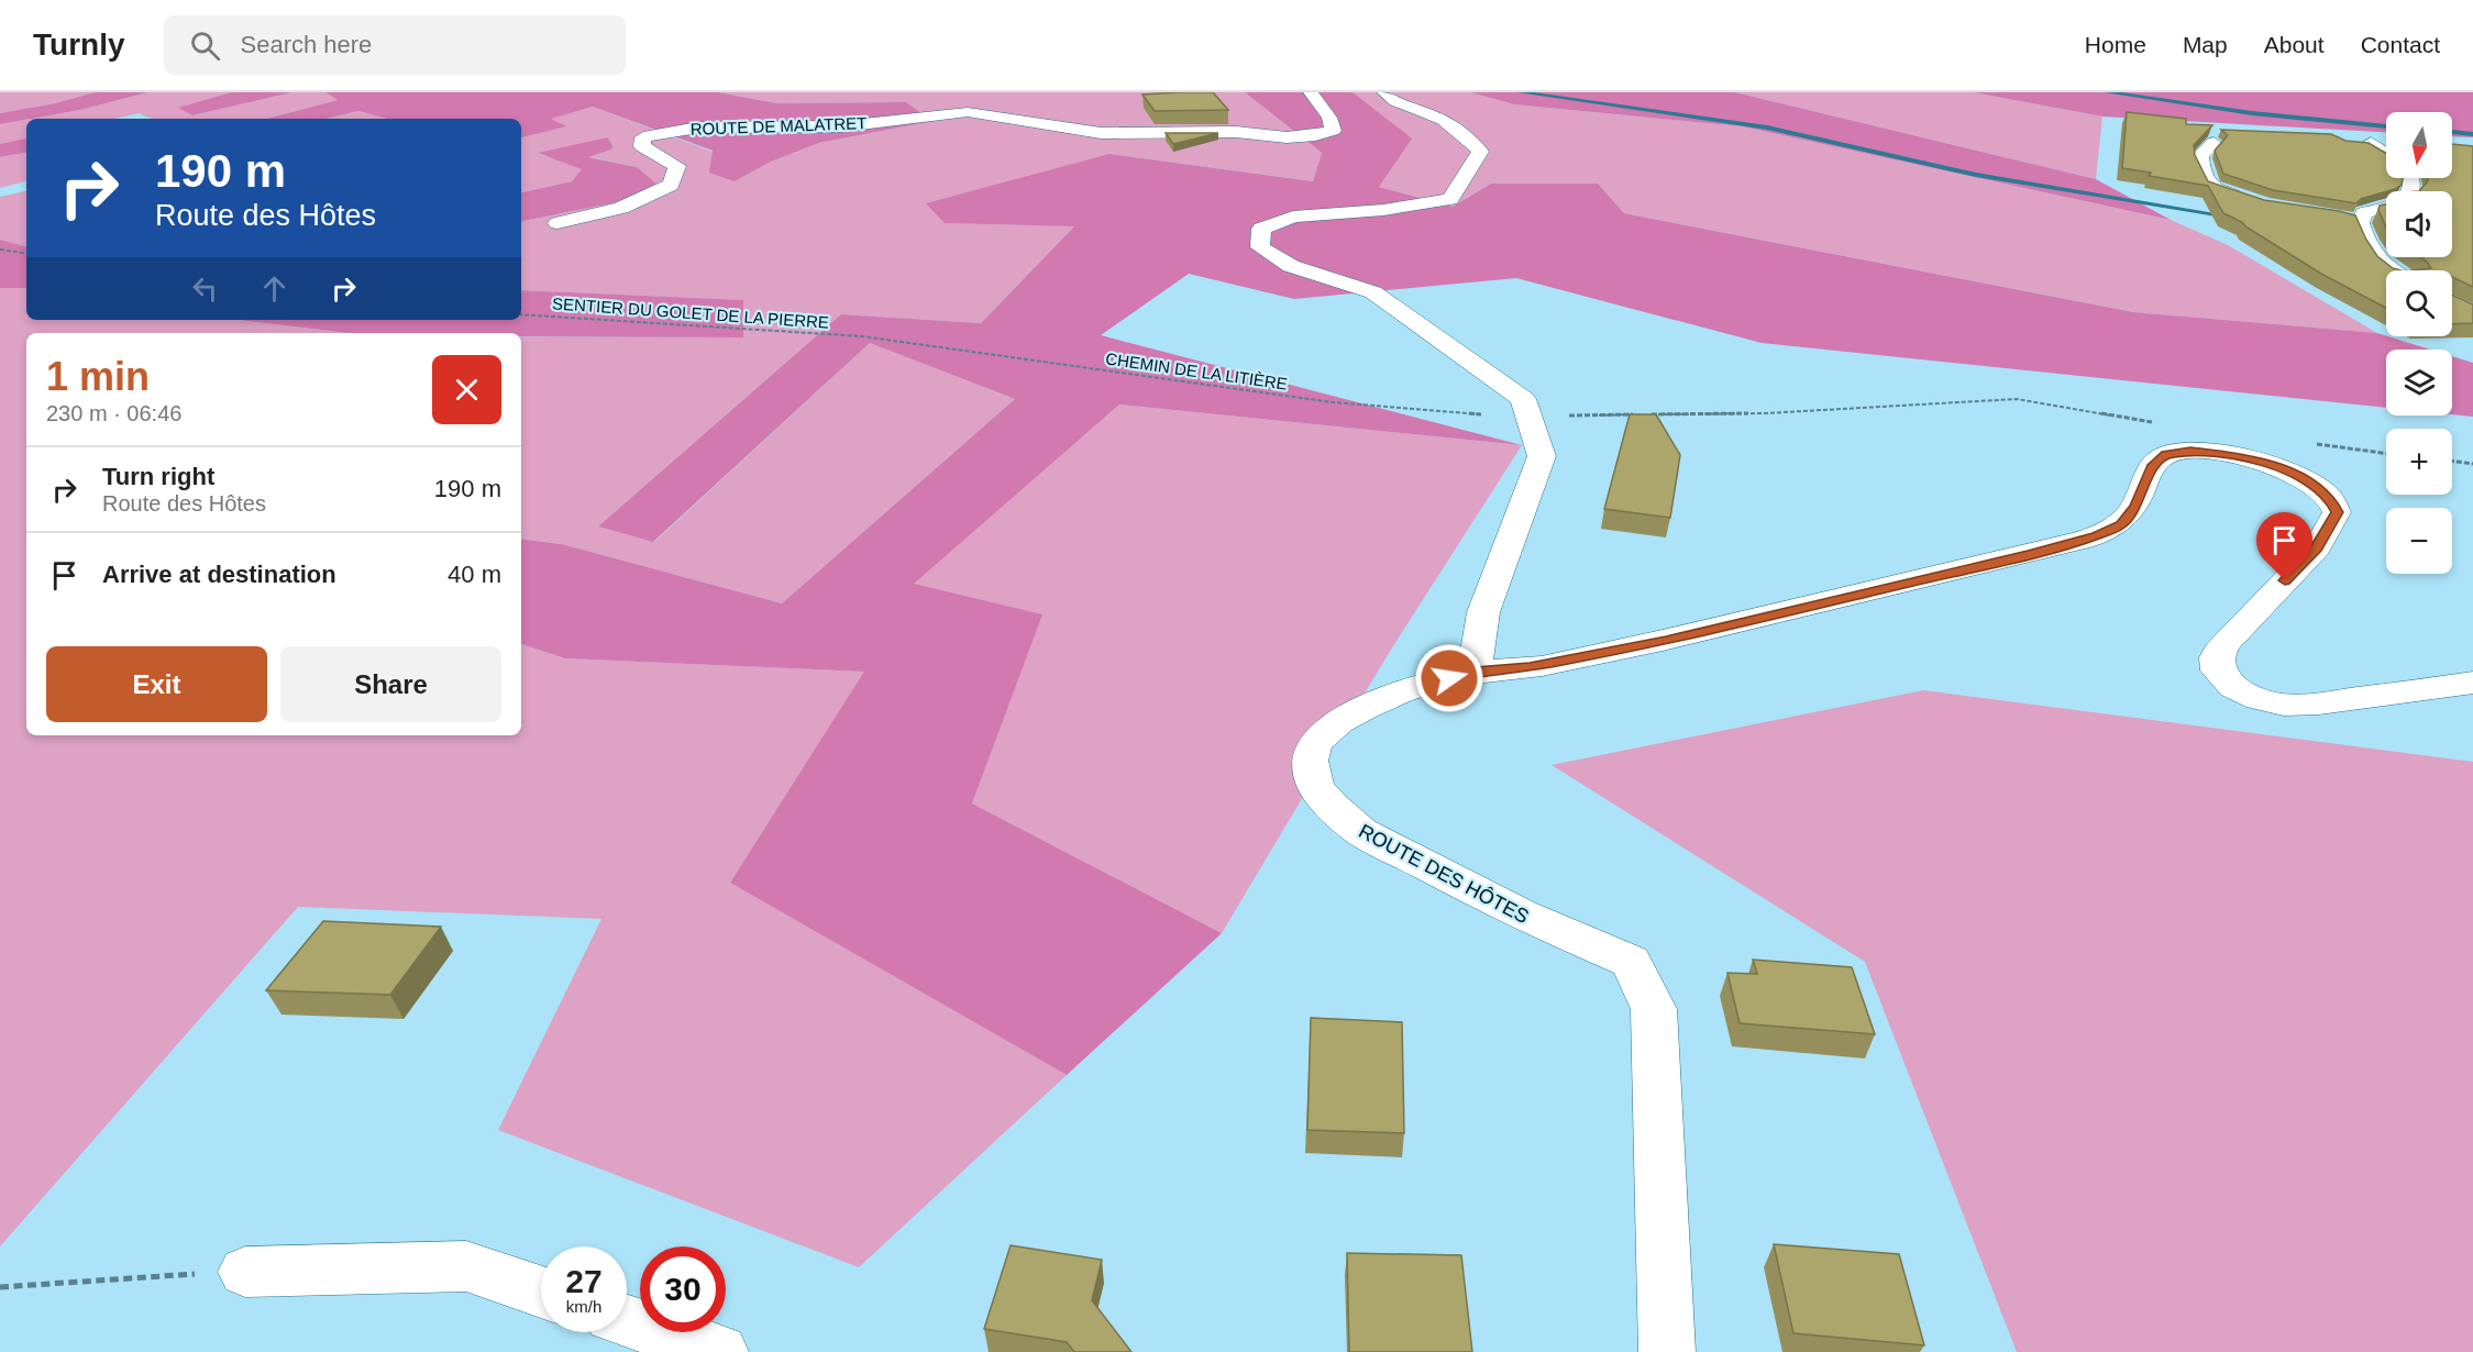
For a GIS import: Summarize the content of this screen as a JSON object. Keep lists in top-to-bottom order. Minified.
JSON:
{"streets":{"street":["ROUTE DE MALATRET","ROUTE DES HÔTES"],"path":["SENTIER DU GOLET DE LA PIERRE","CHEMIN DE LA LITIÈRE"]},"crossings":[["SENTIER DU GOLET DE LA PIERRE","CHEMIN DE LA LITIÈRE"]],"north":"bottom","page":{"header":"Turnly","search":"Search here","nav":["Home","Map","About","Contact"],"map_buttons":["+","−"],"turn":["190 m","Route des Hôtes"],"heading":["1 min","230 m · 06:46"],"list":[{"name":"Turn right","note":"Route des Hôtes","value":"190 m"},{"name":"Arrive at destination","value":"40 m"}],"buttons":["Exit","Share"],"speed":"27 km/h","limit":"30"}}
